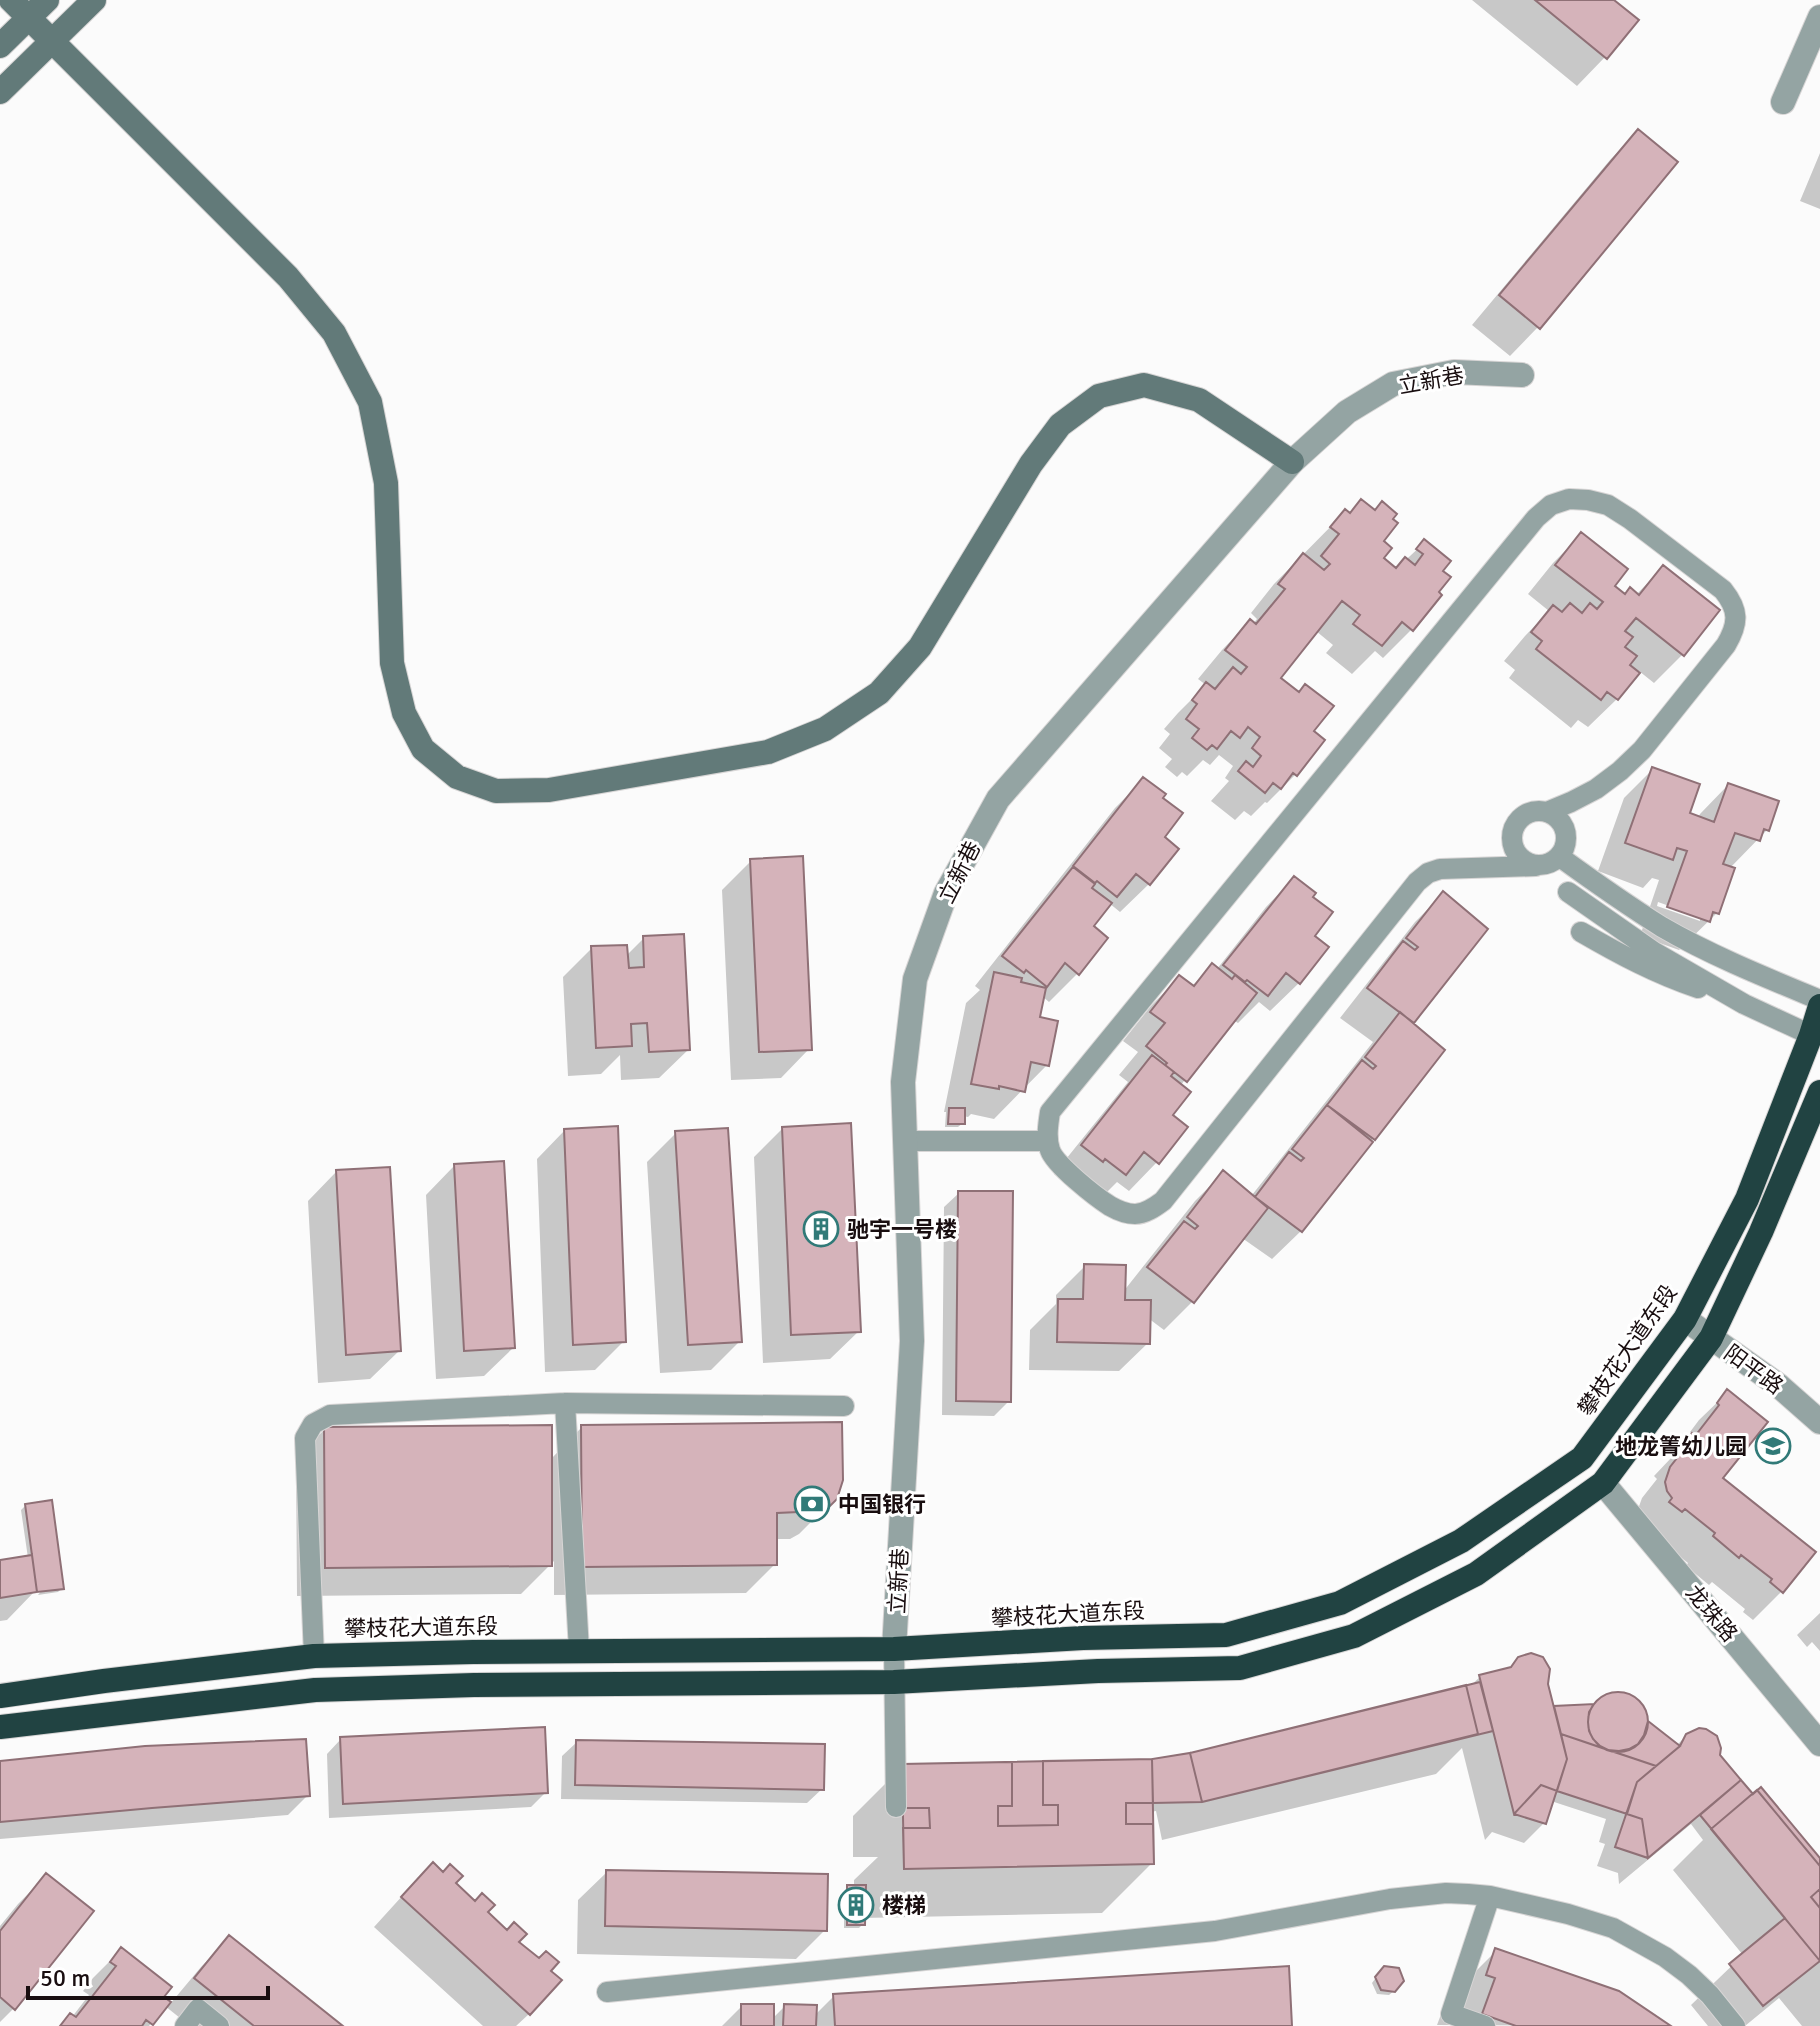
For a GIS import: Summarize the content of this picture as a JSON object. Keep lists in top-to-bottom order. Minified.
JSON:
{"streets":{"highway":["攀枝花大道东段"],"street":["立新巷","阳平路","龙珠路"]},"crossings":[["立新巷","攀枝花大道东段"],["攀枝花大道东段","阳平路"]],"places":{"building":["驰宇一号楼","楼梯"],"school or university":["地龙箐幼儿园"],"bank":["中国银行"]},"scale_bar":"50 m"}
